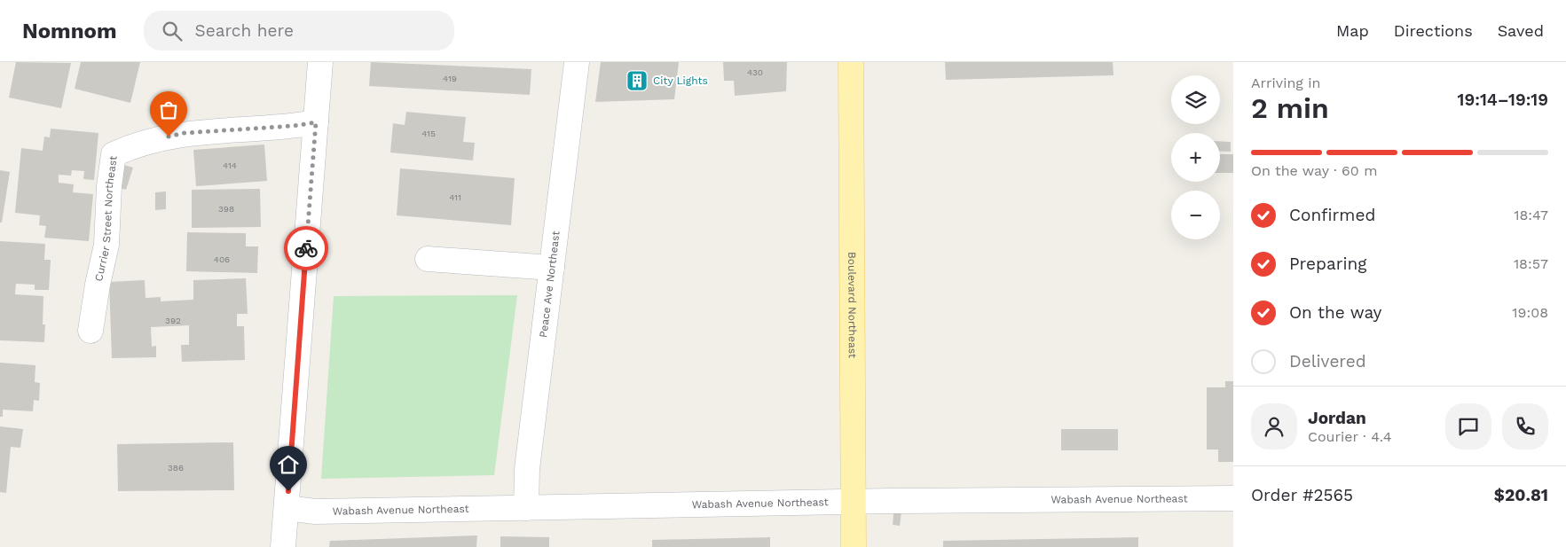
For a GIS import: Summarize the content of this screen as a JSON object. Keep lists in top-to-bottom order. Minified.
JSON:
{"streets":{"main road":["Boulevard Northeast"],"street":["Currier Street Northeast","Peace Ave Northeast","Wabash Avenue Northeast"]},"crossings":[["Peace Ave Northeast","Wabash Avenue Northeast"],["Boulevard Northeast","Wabash Avenue Northeast"]],"places":{"building":["City Lights"]},"house_numbers":["430","419","415","414","411","398","406","392","386"],"page":{"header":"Nomnom","search":"Search here","nav":["Map","Directions","Saved"],"heading":["2 min","Arriving in","19:14–19:19"],"panel":["Jordan","Courier · 4.4","Order #2565","$20.81"],"map_buttons":["+","−"],"bar":"On the way · 60 m","list":[["Confirmed","18:47"],["Preparing","18:57"],["On the way","19:08"],"Delivered"]}}
